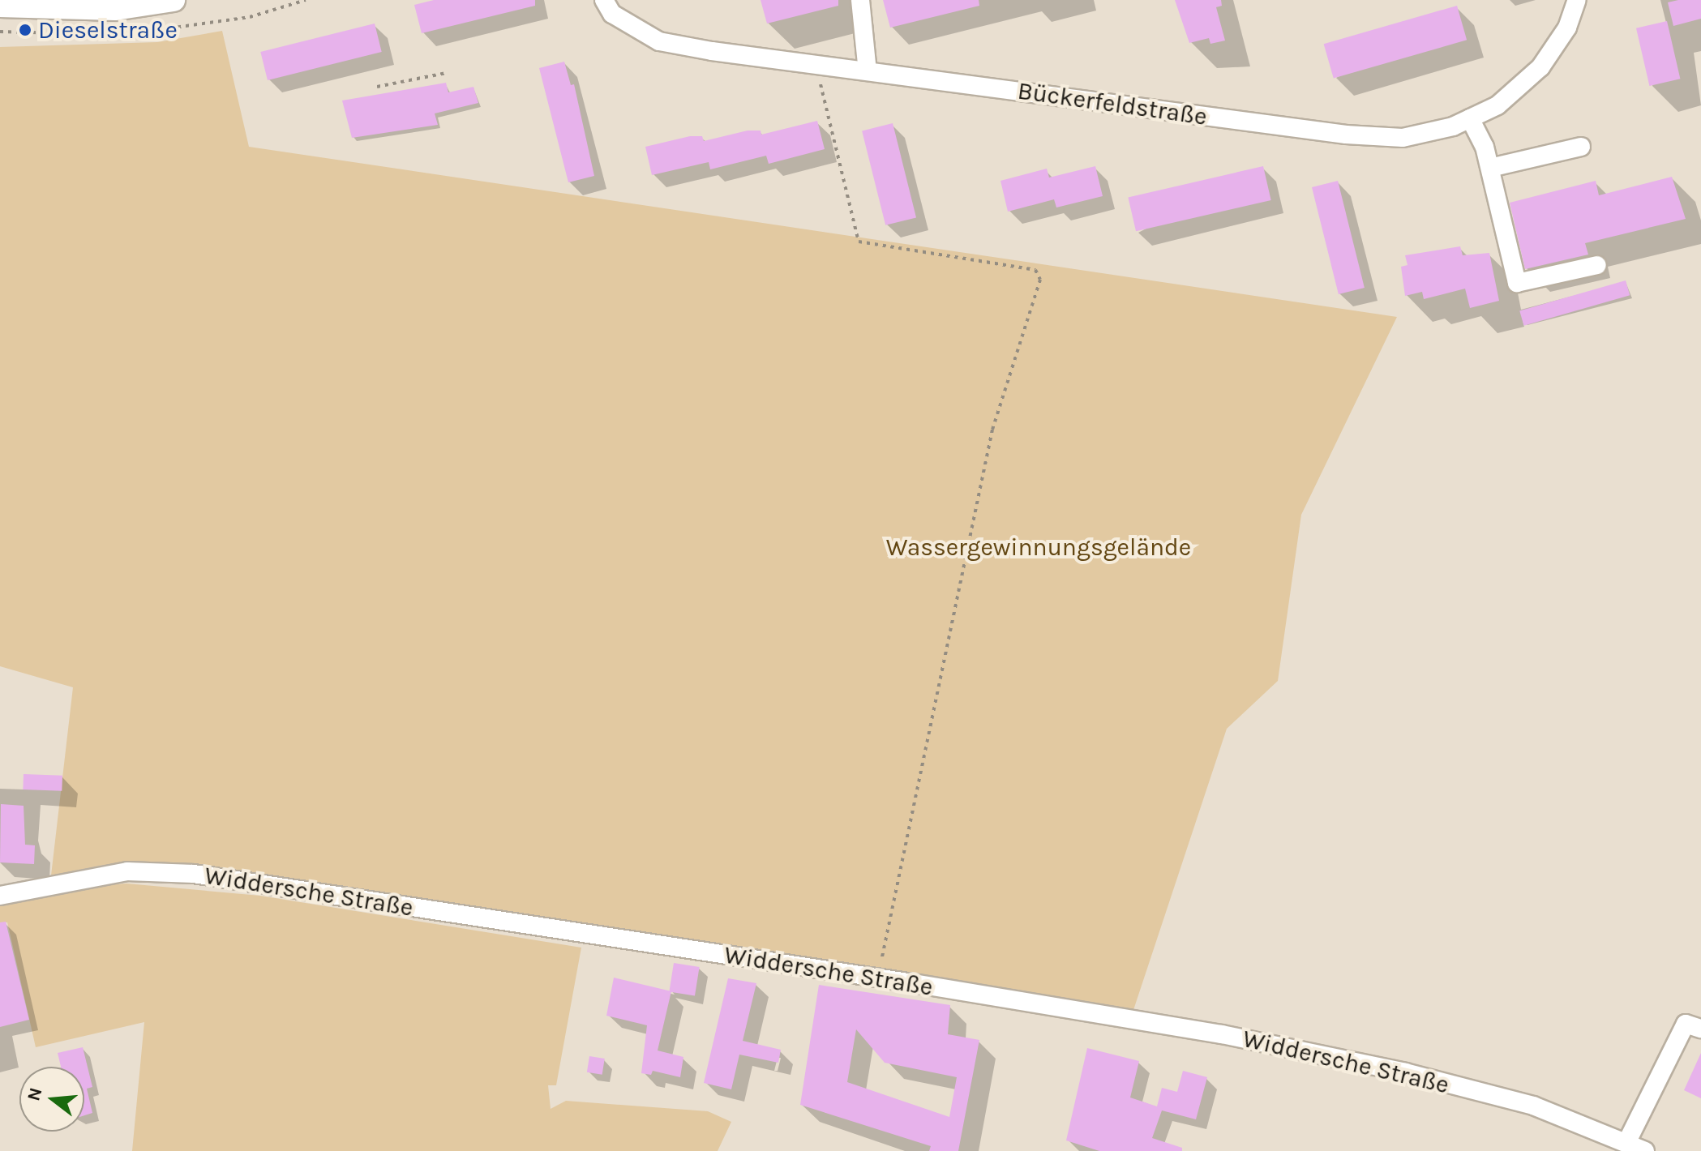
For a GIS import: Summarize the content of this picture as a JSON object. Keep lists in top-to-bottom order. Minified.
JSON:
{"streets":{"street":["Bückerfeldstraße","Widdersche Straße"]},"parks":["Wassergewinnungsgelände"],"places":["Dieselstraße"],"north":"left"}
